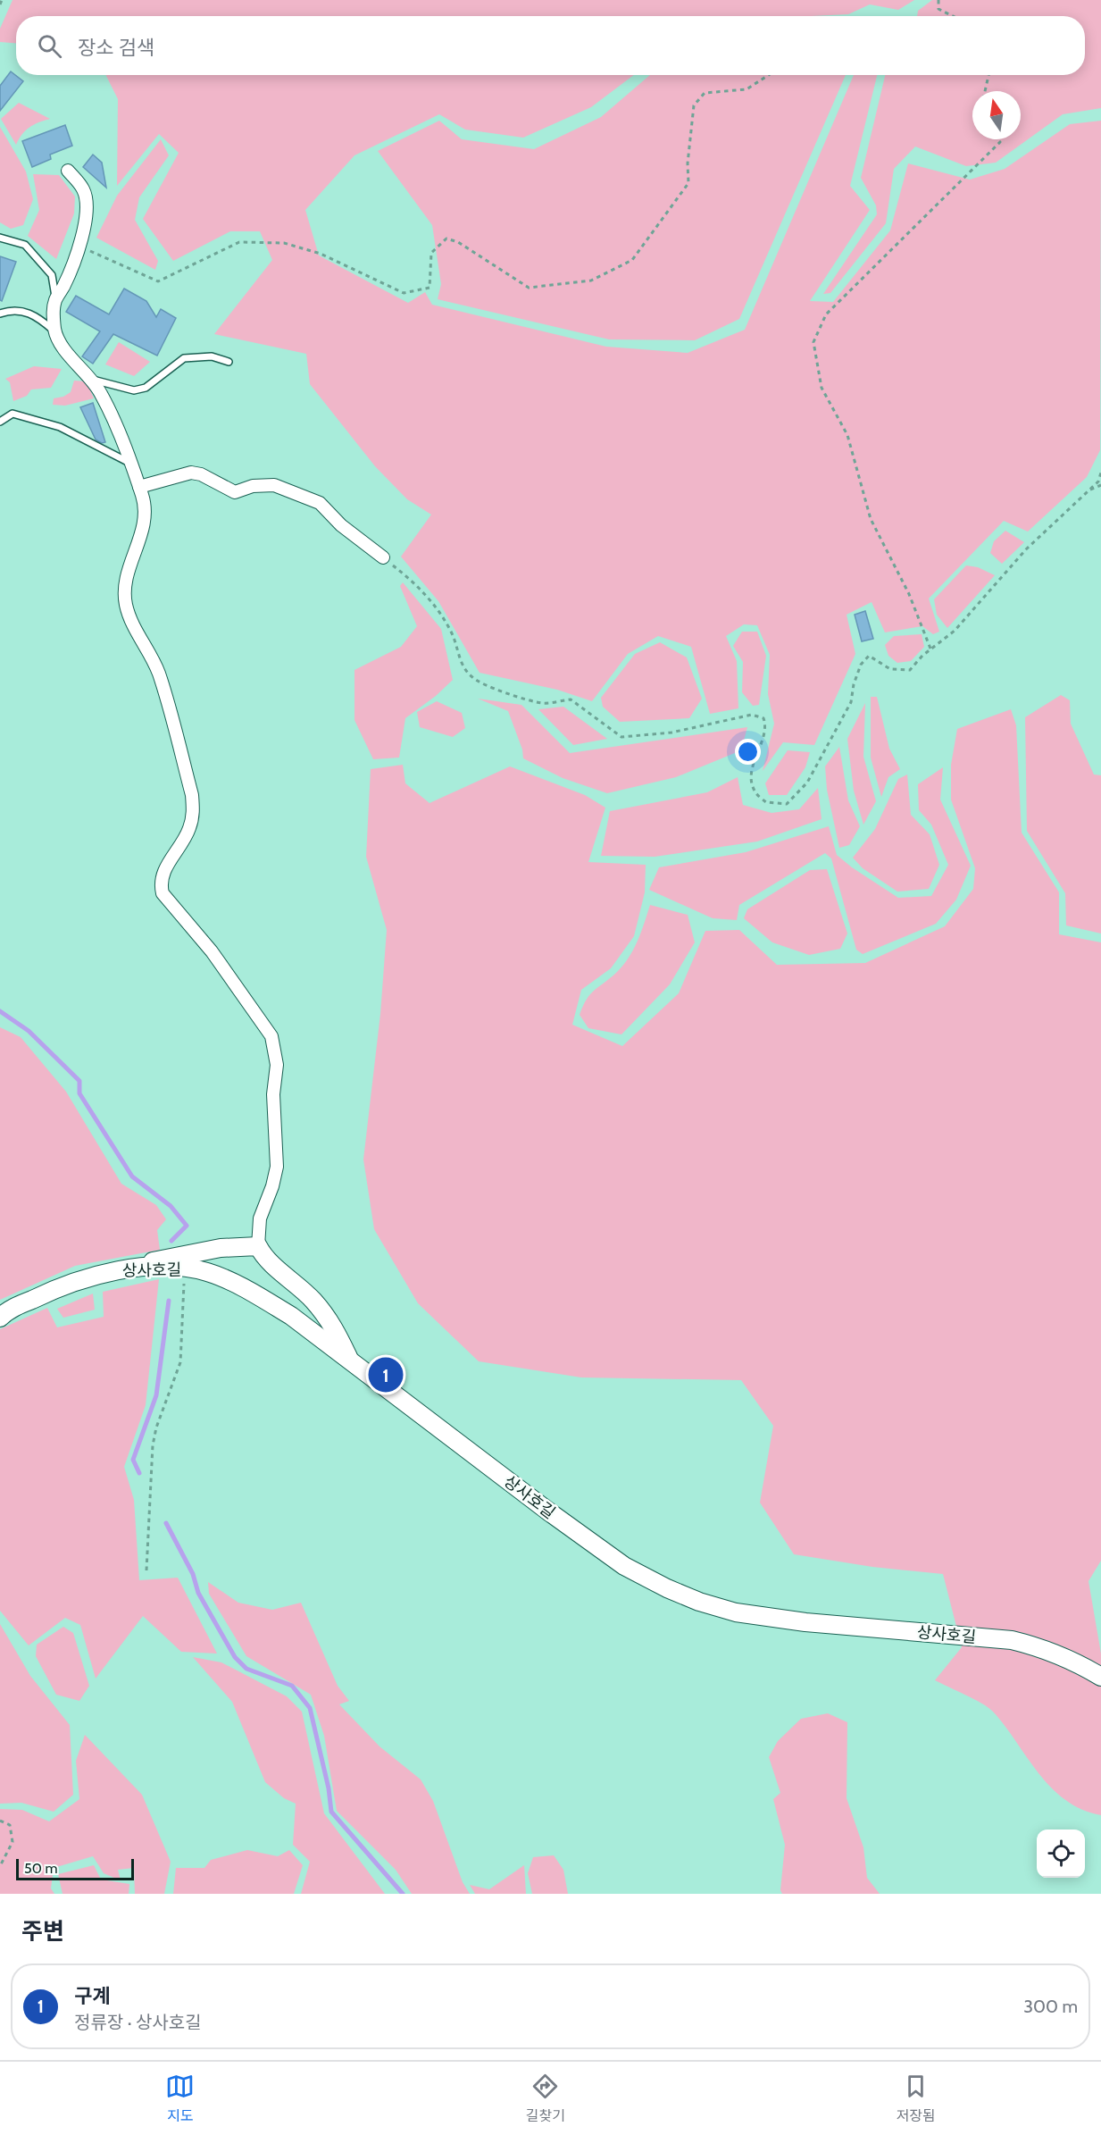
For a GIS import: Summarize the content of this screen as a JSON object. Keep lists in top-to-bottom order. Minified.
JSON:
{"streets":{"street":["상사호길"]},"scale_bar":"50 m","north":"top","page":{"search":"장소 검색","pins":"1","scale":"50 m","heading":"주변","list":[{"mark":"1","name":"구계","note":"정류장 · 상사호길","value":"300 m"}],"nav":["지도","길찾기","저장됨"]}}
